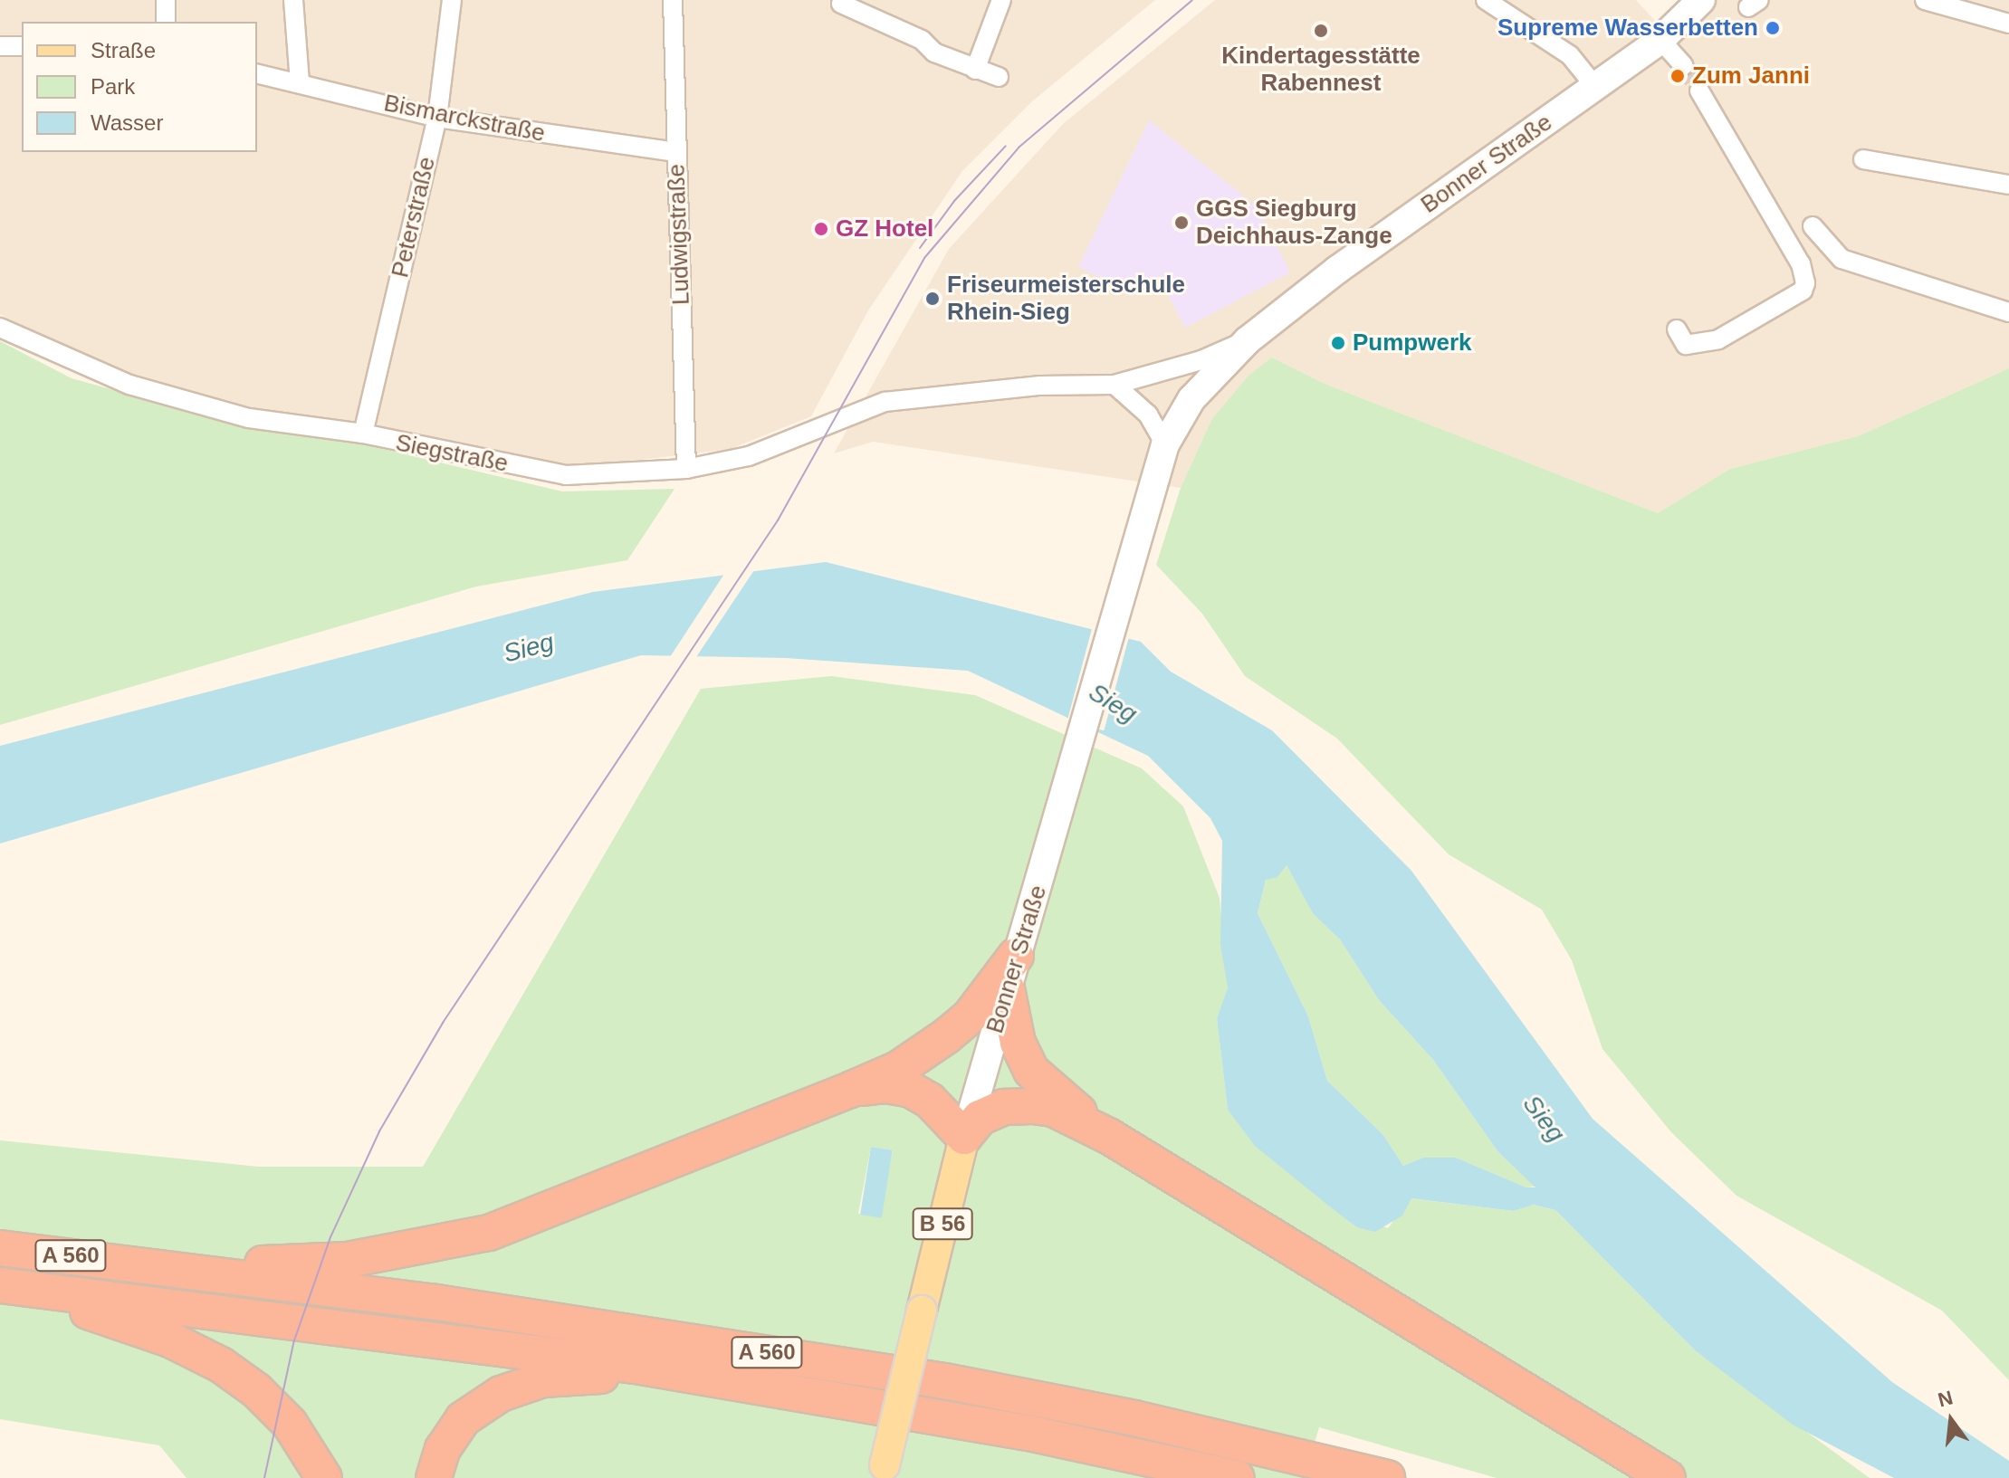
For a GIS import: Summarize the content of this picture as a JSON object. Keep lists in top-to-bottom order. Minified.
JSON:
{"streets":{"highway":["A 560"],"main road":["Bonner Straße","B 56"],"street":["Bismarckstraße","Peterstraße","Ludwigstraße","Siegstraße"]},"crossings":[["Bismarckstraße","Peterstraße"],["Bismarckstraße","Ludwigstraße"],["Peterstraße","Siegstraße"],["Ludwigstraße","Siegstraße"]],"water":["Sieg"],"places":["Supreme Wasserbetten","Kindertagesstätte Rabennest","Zum Janni","GGS Siegburg Deichhaus-Zange","GZ Hotel","Friseurmeisterschule Rhein-Sieg","Pumpwerk"],"legend":["Straße","Park","Wasser"],"north":"top"}
